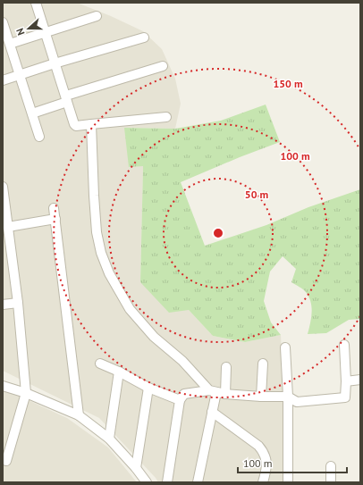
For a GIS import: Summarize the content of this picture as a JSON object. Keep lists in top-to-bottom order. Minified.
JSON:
{"scale_bar":"100 m","north":"left","rings":["150 m","100 m","50 m"]}
